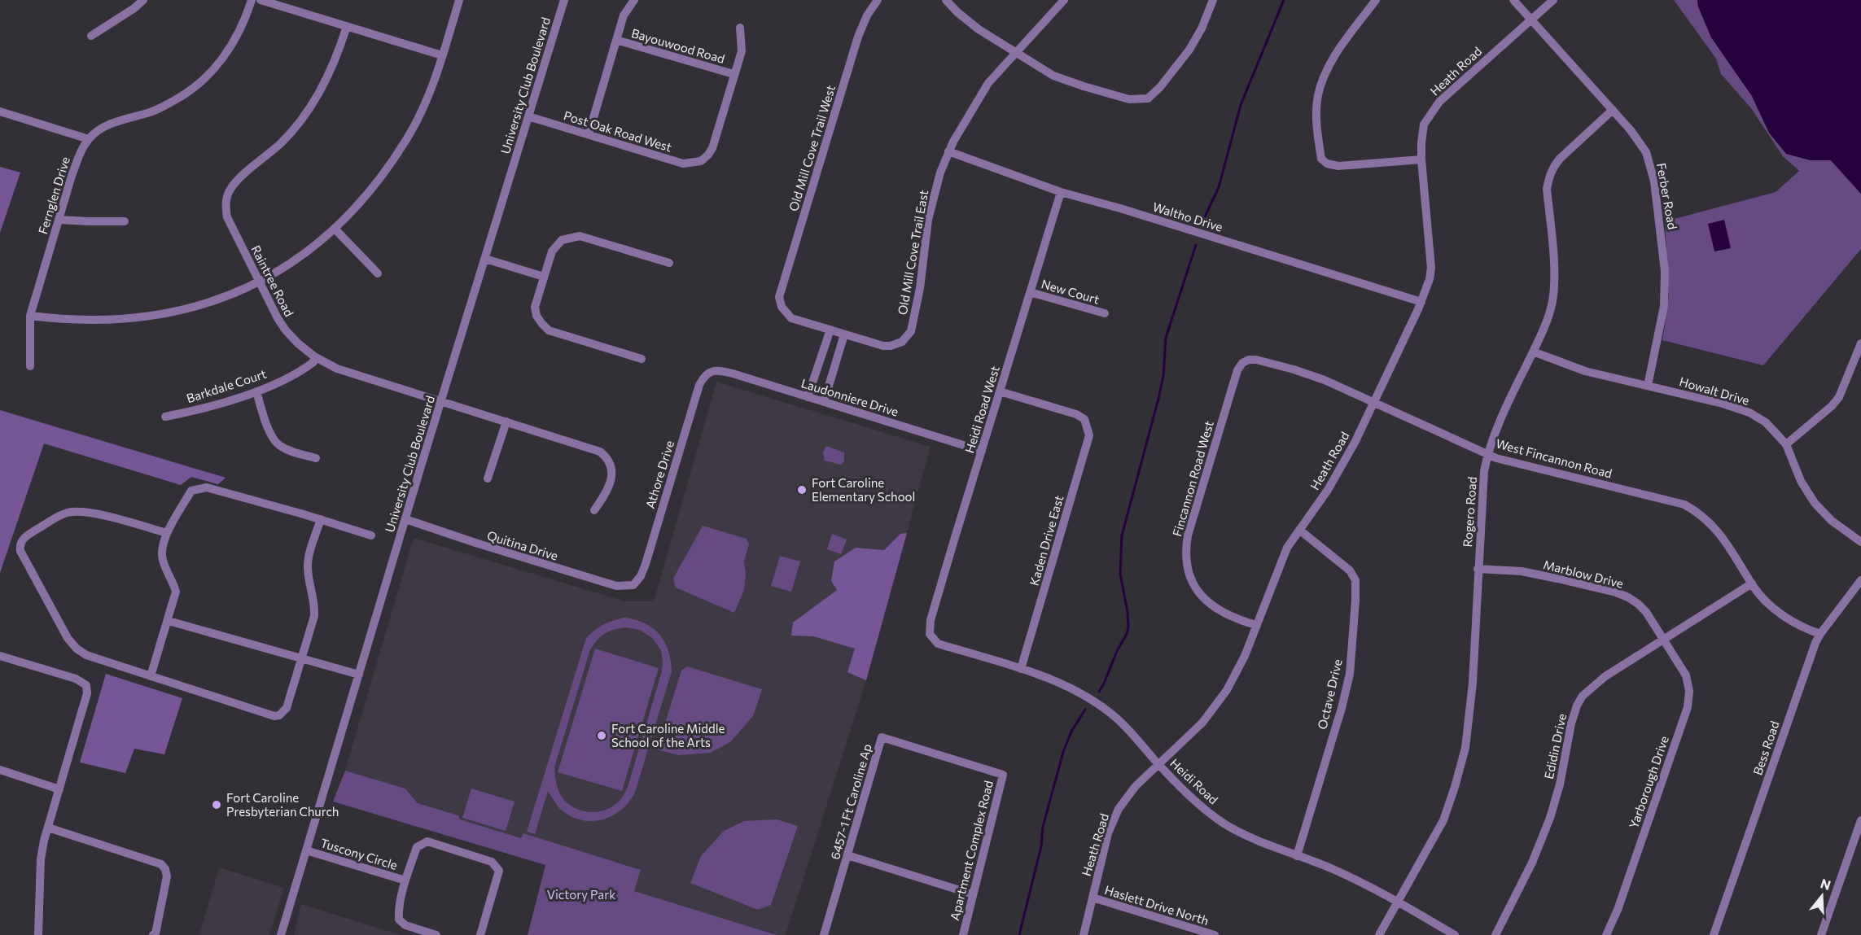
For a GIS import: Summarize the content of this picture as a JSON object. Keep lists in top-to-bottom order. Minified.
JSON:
{"streets":{"street":["Bayouwood Road","Heath Road","University Club Boulevard","Post Oak Road West","Old Mill Cove Trail West","Fernglen Drive","Ferber Road","Waltho Drive","Old Mill Cove Trail East","Raintree Road","New Court","Barkdale Court","Howalt Drive","Laudonniere Drive","Heidi Road West","West Fincannon Road","Athore Drive","Fincannon Road West","Rogero Road","Kaden Drive East","Quitina Drive","Marblow Drive","Octave Drive","Edidin Drive","Bess Road","Heidi Road","Yarborough Drive","6457-1 Ft Caroline Ap","Apartment Complex Road","Tuscony Circle","Haslett Drive North"]},"crossings":[["Bayouwood Road","Post Oak Road West"],["Heath Road","Ferber Road"],["Heath Road","Waltho Drive"],["Heath Road","West Fincannon Road"],["Heath Road","Fincannon Road West"],["Heath Road","Octave Drive"],["Heath Road","Heidi Road"],["Heath Road","Haslett Drive North"],["University Club Boulevard","Post Oak Road West"],["University Club Boulevard","Raintree Road"],["University Club Boulevard","Quitina Drive"],["University Club Boulevard","Tuscony Circle"],["Ferber Road","Howalt Drive"],["Ferber Road","Rogero Road"],["Waltho Drive","Old Mill Cove Trail East"],["Waltho Drive","Heidi Road West"],["Raintree Road","Barkdale Court"],["New Court","Heidi Road West"],["Howalt Drive","Rogero Road"],["Laudonniere Drive","Heidi Road West"],["Laudonniere Drive","Athore Drive"],["Heidi Road West","Kaden Drive East"],["Heidi Road West","Heidi Road"],["West Fincannon Road","Fincannon Road West"],["West Fincannon Road","Rogero Road"],["West Fincannon Road","Edidin Drive"],["West Fincannon Road","Bess Road"],["Athore Drive","Quitina Drive"],["Rogero Road","Marblow Drive"],["Rogero Road","Heidi Road"],["Kaden Drive East","Heidi Road"],["Marblow Drive","Edidin Drive"],["Marblow Drive","Yarborough Drive"],["Octave Drive","Heidi Road"],["Edidin Drive","Yarborough Drive"],["6457-1 Ft Caroline Ap","Apartment Complex Road"]],"parks":["Victory Park"],"places":["Fort Caroline Elementary School","Fort Caroline Middle School of the Arts","Fort Caroline Presbyterian Church"],"north":"top"}
